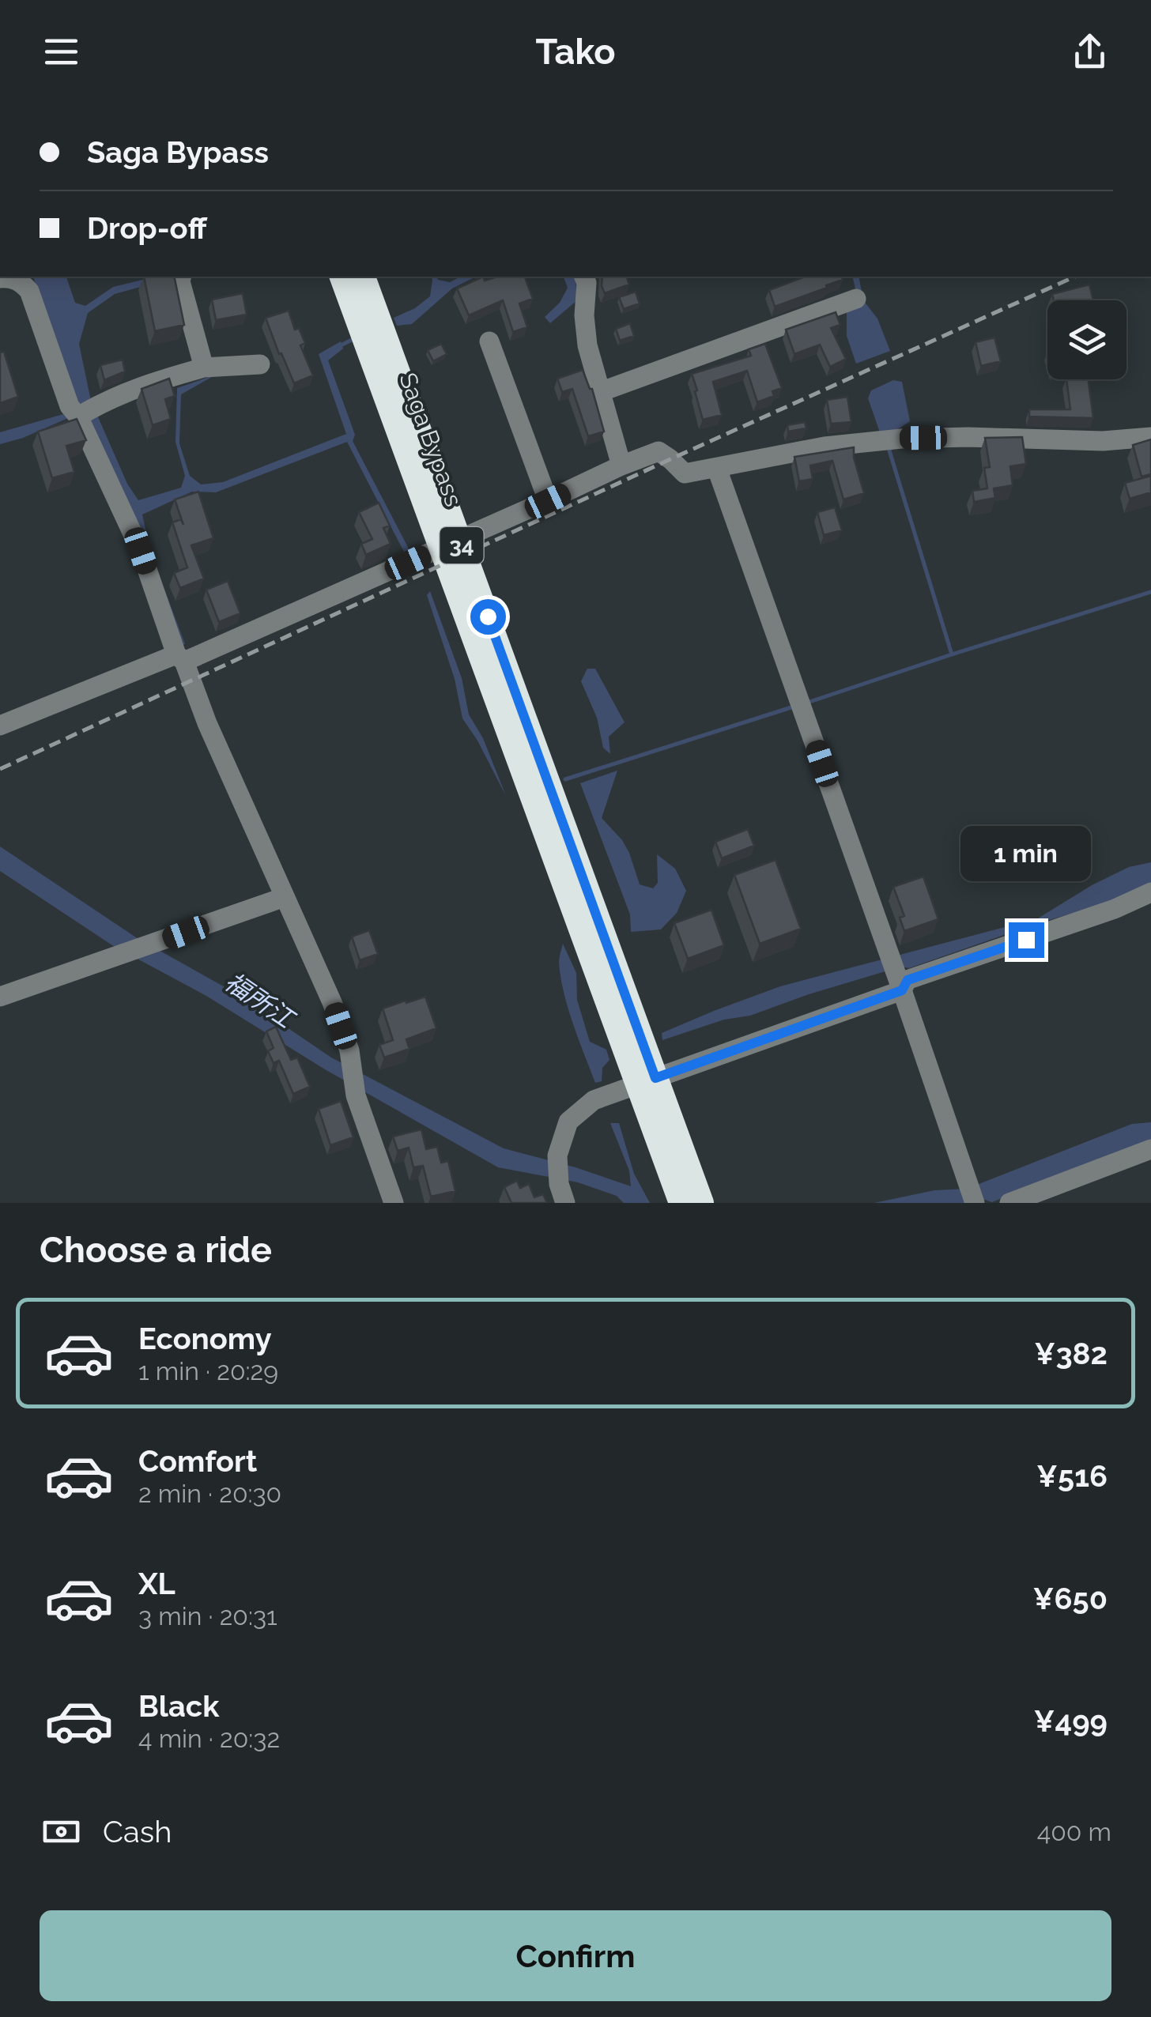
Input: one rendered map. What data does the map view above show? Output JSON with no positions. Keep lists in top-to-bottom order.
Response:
{
  "streets": {
    "highway": ["Saga Bypass", "34"]
  },
  "water": ["福所江"],
  "page": {
    "header": "Tako",
    "banner": ["Saga Bypass", "Drop-off"],
    "bubble": "1 min",
    "heading": "Choose a ride",
    "list": [
      {
        "name": "Economy",
        "note": "1 min · 20:29",
        "value": "¥382"
      },
      {
        "name": "Comfort",
        "note": "2 min · 20:30",
        "value": "¥516"
      },
      {
        "name": "XL",
        "note": "3 min · 20:31",
        "value": "¥650"
      },
      {
        "name": "Black",
        "note": "4 min · 20:32",
        "value": "¥499"
      }
    ],
    "pay": ["Cash", "400 m"],
    "buttons": "Confirm"
  }
}
